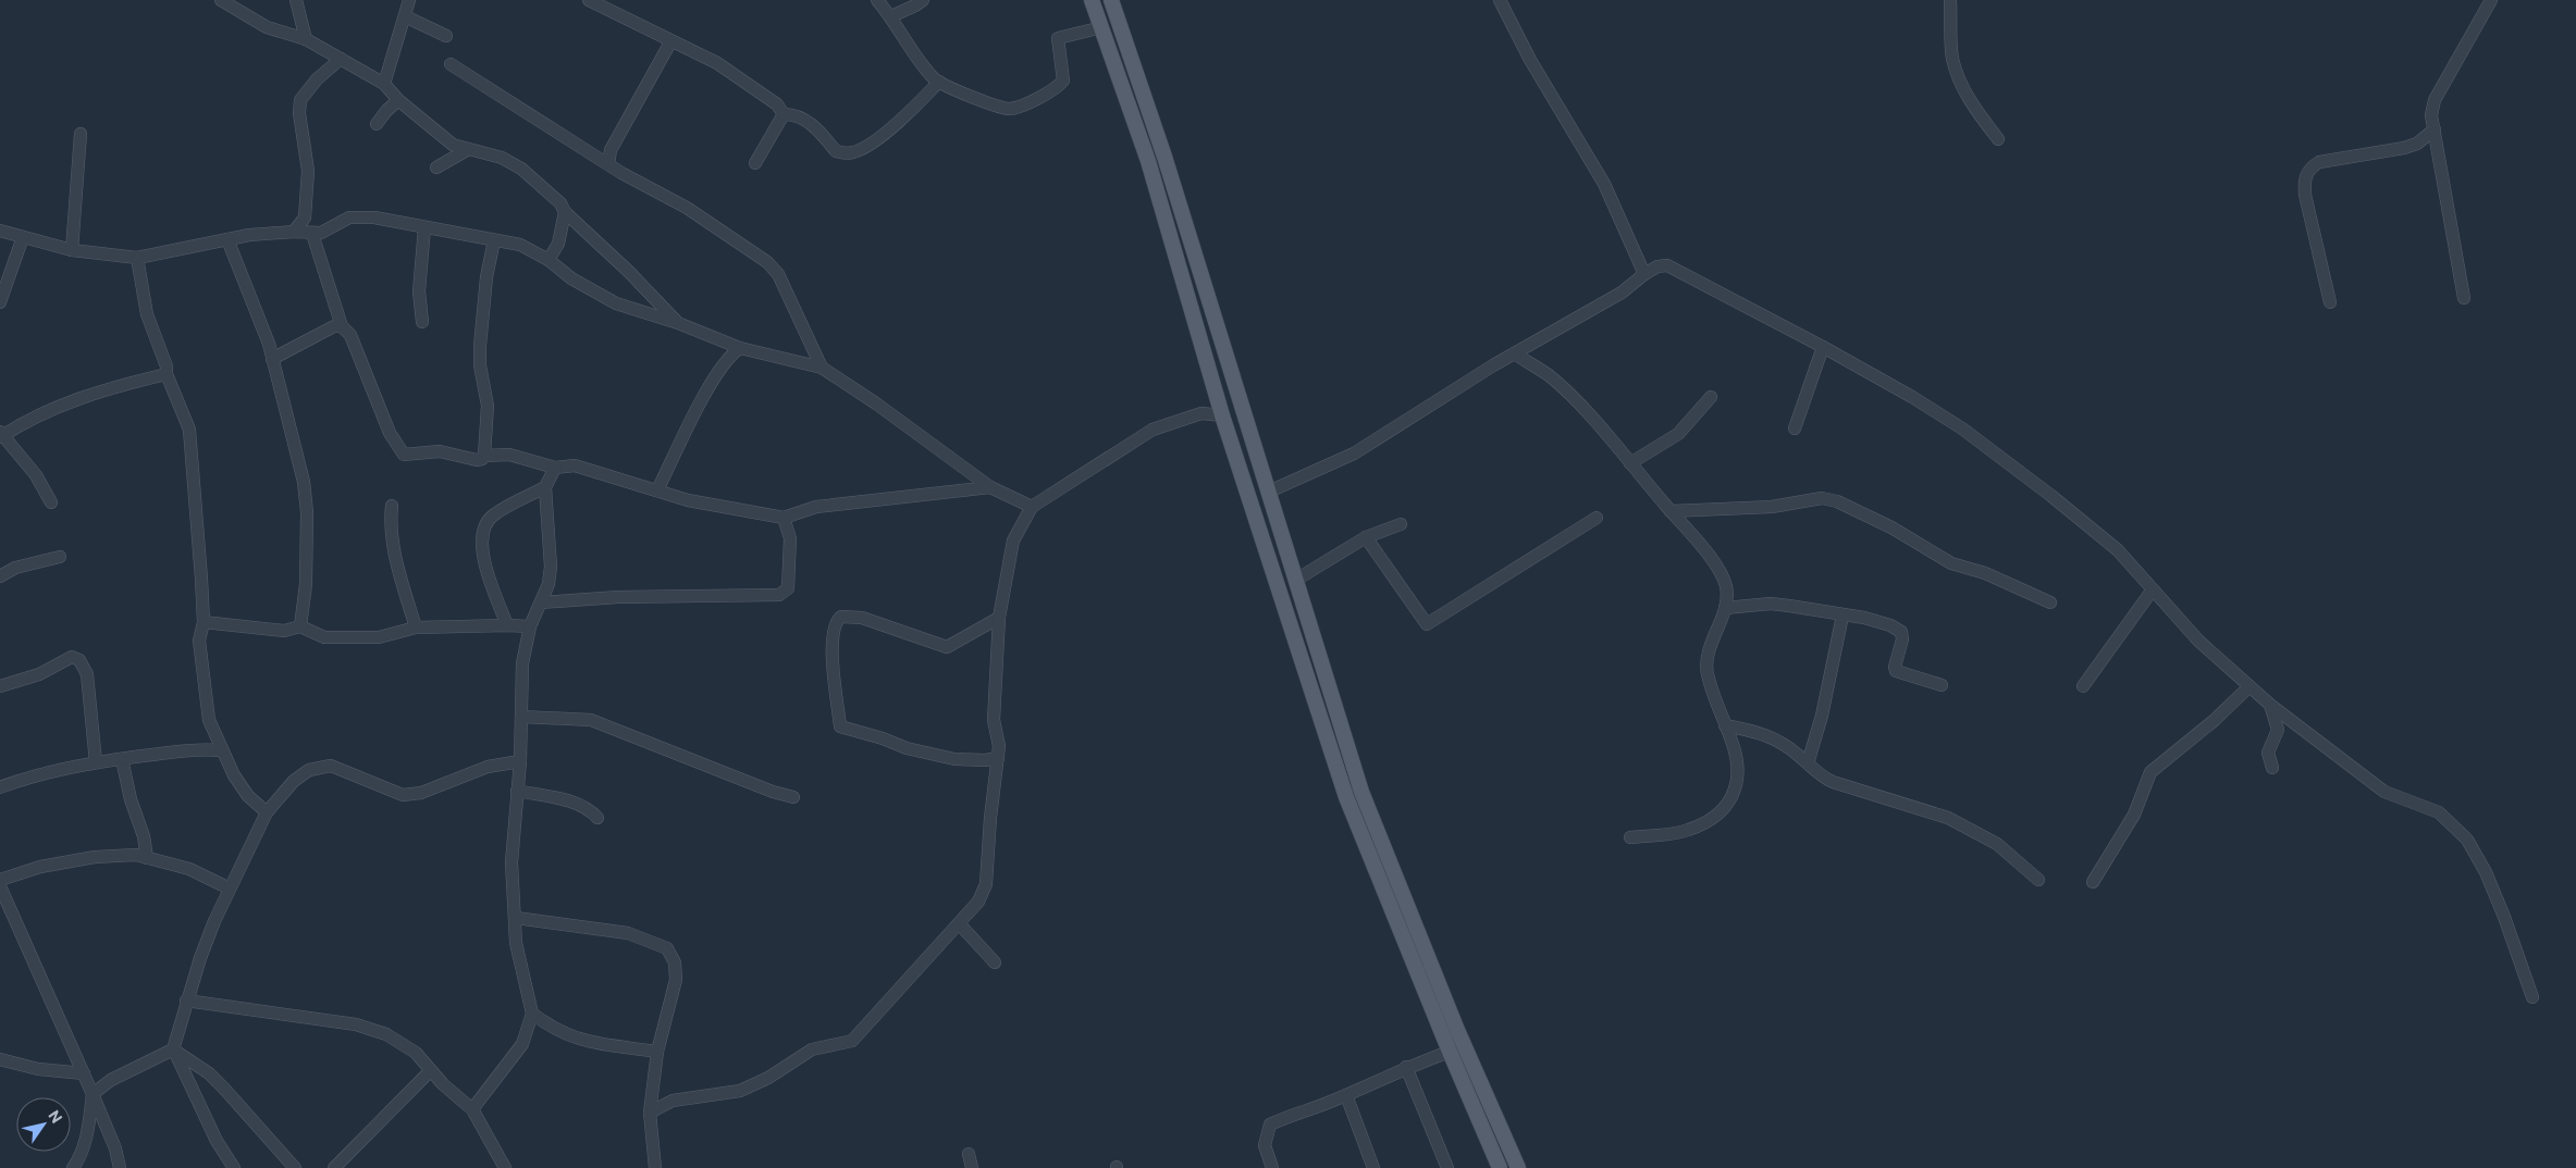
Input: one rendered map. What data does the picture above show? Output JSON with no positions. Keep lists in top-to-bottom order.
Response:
{
  "north": "top right"
}
